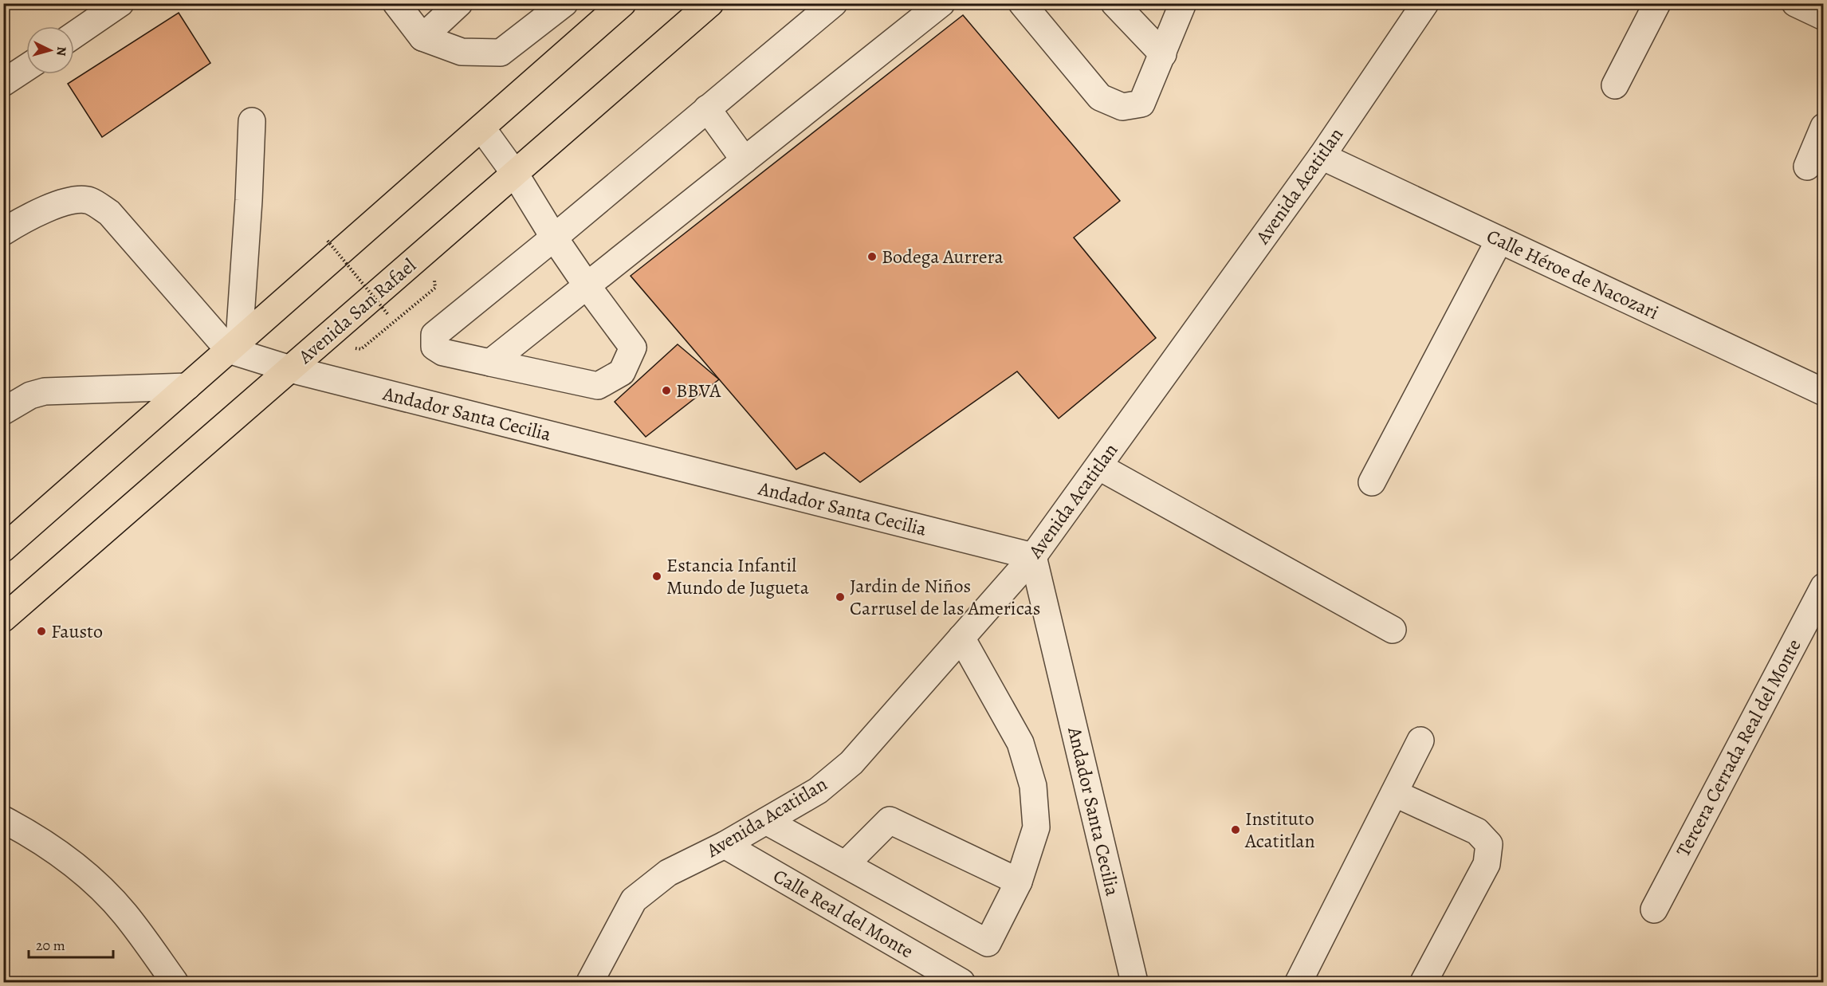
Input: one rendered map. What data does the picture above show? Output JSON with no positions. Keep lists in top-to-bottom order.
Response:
{
  "streets": {
    "main road": ["Avenida San Rafael"],
    "street": [
      "Avenida Acatitlan",
      "Calle Héroe de Nacozari",
      "Andador Santa Cecilia",
      "Tercera Cerrada Real del Monte",
      "Calle Real del Monte"
    ]
  },
  "crossings": [
    ["Avenida Acatitlan", "Calle Héroe de Nacozari"],
    ["Avenida Acatitlan", "Andador Santa Cecilia"],
    ["Avenida Acatitlan", "Calle Real del Monte"],
    ["Avenida San Rafael", "Andador Santa Cecilia"]
  ],
  "places": [
    "Bodega Aurrera",
    "BBVA",
    "Estancia Infantil Mundo de Jugueta",
    "Jardin de Niños Carrusel de las Americas",
    "Fausto",
    "Instituto Acatitlan"
  ],
  "scale_bar": "20 m",
  "north": "right"
}
